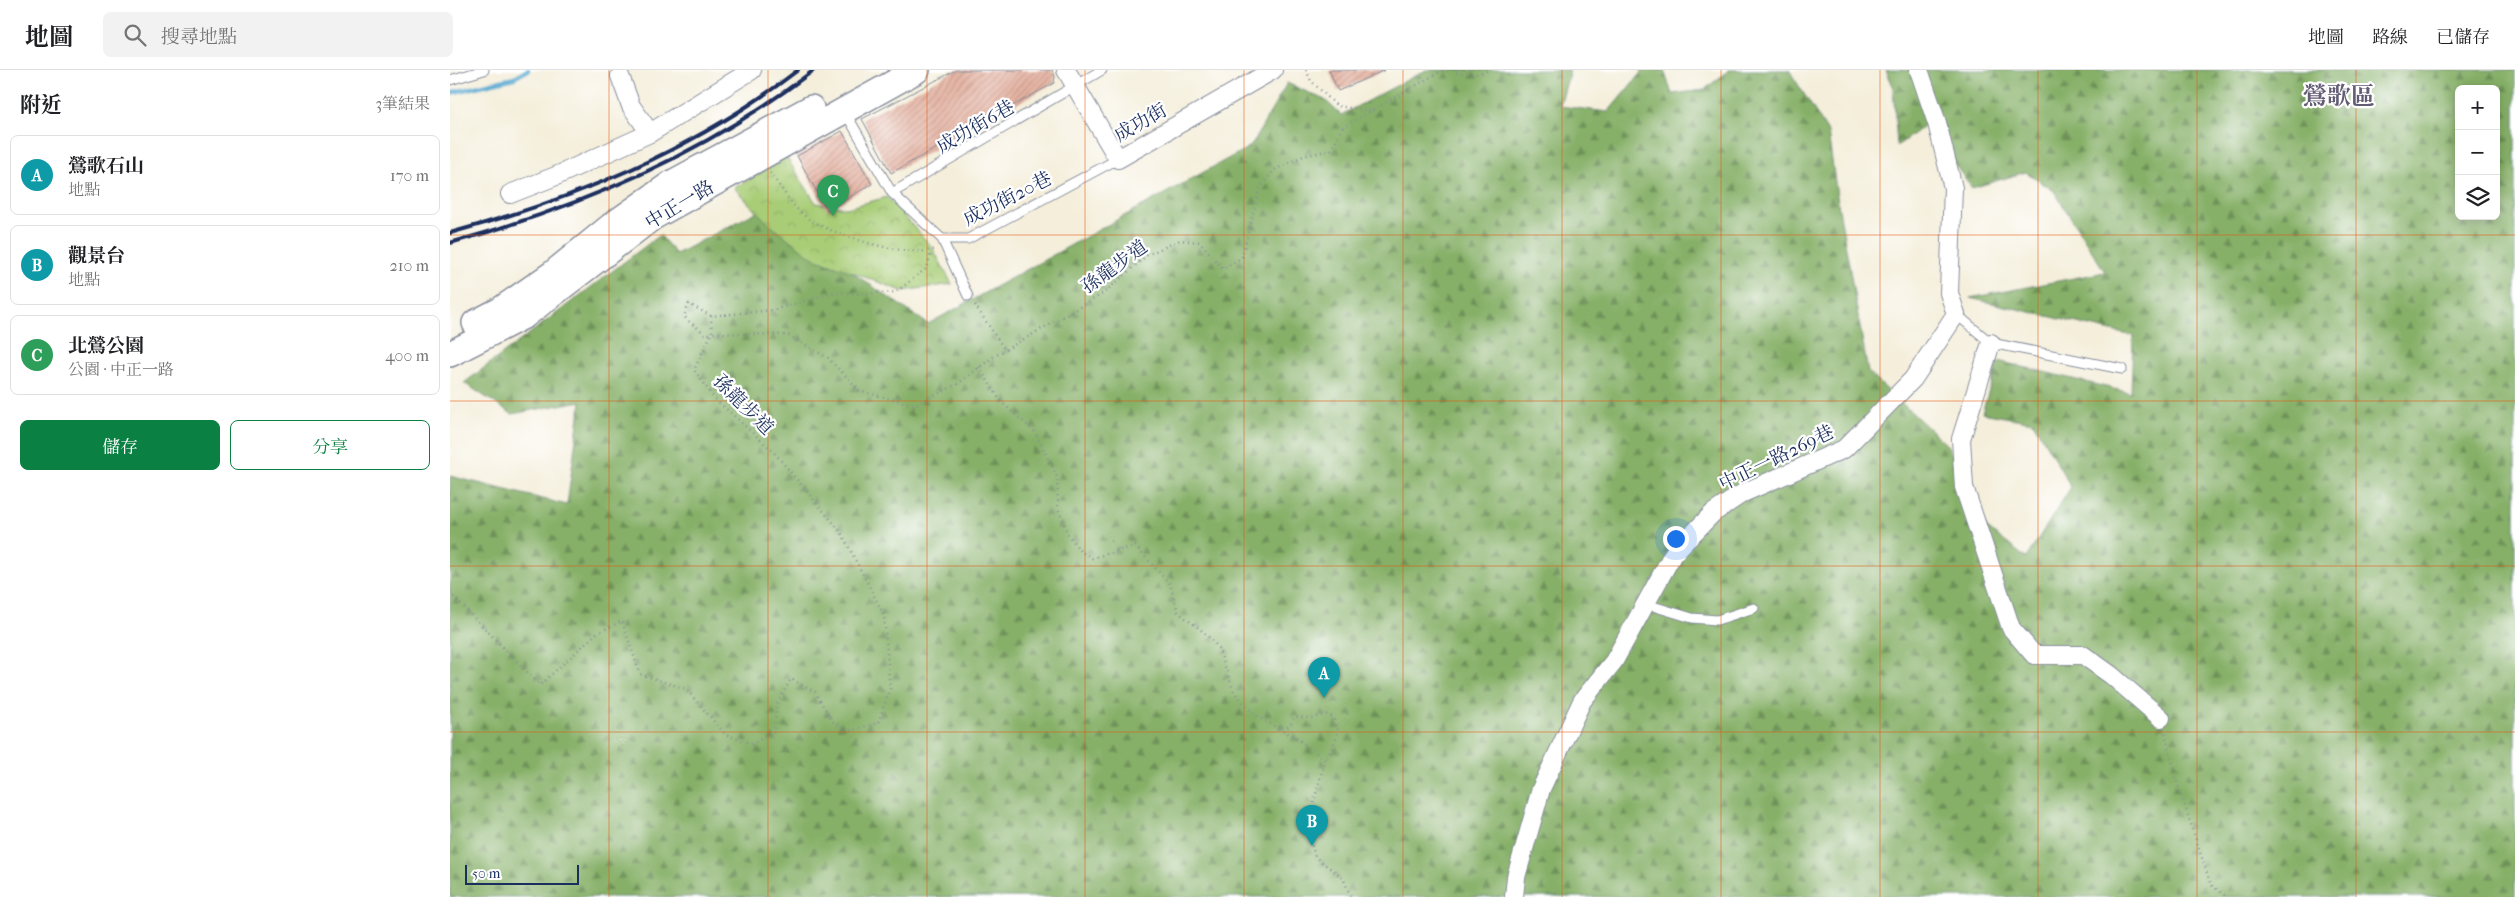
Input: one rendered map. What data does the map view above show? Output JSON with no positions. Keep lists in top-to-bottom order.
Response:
{
  "streets": {
    "main road": ["中正一路"],
    "street": ["成功街", "中正一路269巷"],
    "lane": ["成功街6巷", "成功街20巷"],
    "path": ["孫龍步道"]
  },
  "crossings": [
    ["成功街", "成功街6巷"],
    ["成功街", "成功街20巷"],
    ["成功街6巷", "成功街20巷"],
    ["成功街20巷", "中正一路"]
  ],
  "districts": ["鶯歌區"],
  "scale_bar": "50 m",
  "page": {
    "header": "地圖",
    "search": "搜尋地點",
    "nav": ["地圖", "路線", "已儲存"],
    "heading": ["附近", "3筆結果"],
    "map_buttons": ["+", "−"],
    "list": [
      {
        "mark": "A",
        "name": "鶯歌石山",
        "note": "地點",
        "value": "170 m"
      },
      {
        "mark": "B",
        "name": "觀景台",
        "note": "地點",
        "value": "210 m"
      },
      {
        "mark": "C",
        "name": "北鶯公園",
        "note": "公園 · 中正一路",
        "value": "400 m"
      }
    ],
    "pins": ["C", "A", "B"],
    "buttons": ["儲存", "分享"],
    "scale": "50 m"
  }
}
